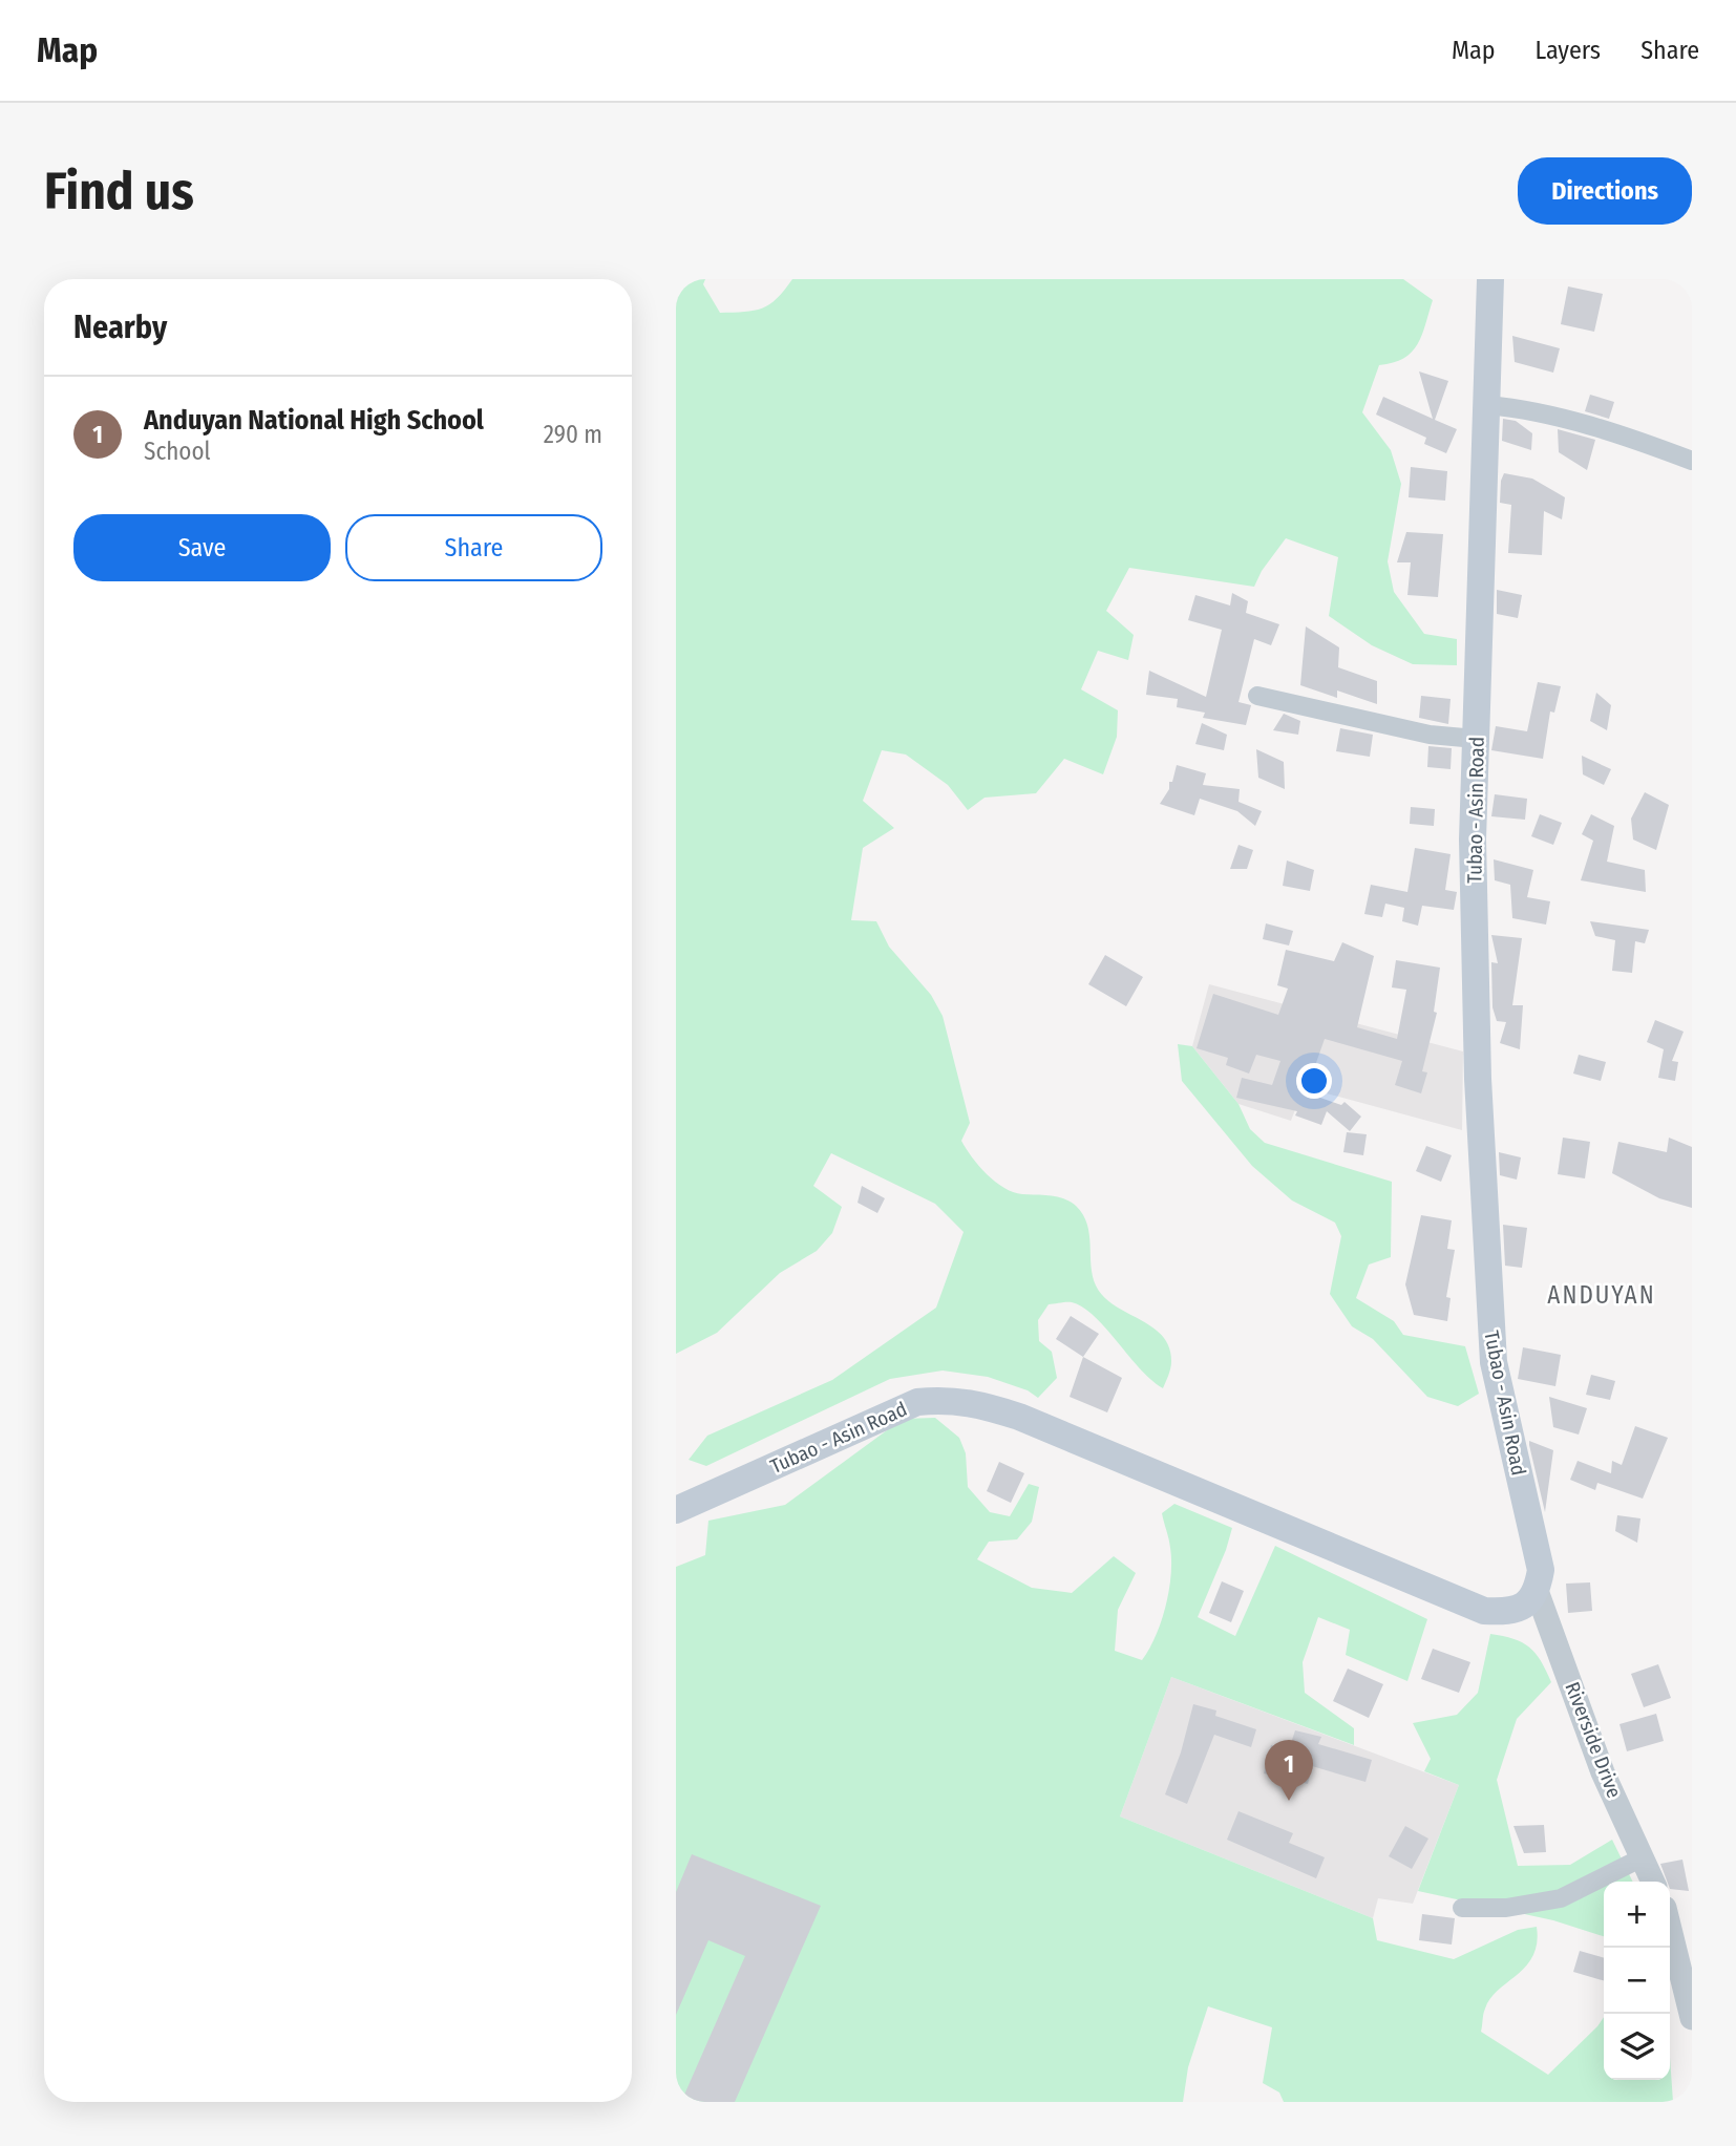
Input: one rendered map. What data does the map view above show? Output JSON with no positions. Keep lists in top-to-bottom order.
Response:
{
  "streets": {
    "main road": ["Tubao - Asin Road"],
    "street": ["Riverside Drive"]
  },
  "crossings": [
    ["Tubao - Asin Road", "Riverside Drive"]
  ],
  "districts": ["ANDUYAN"],
  "page": {
    "header": "Map",
    "nav": ["Map", "Layers", "Share"],
    "buttons": [
      "Directions",
      ["Save", "Share"]
    ],
    "title": "Find us",
    "heading": "Nearby",
    "list": [
      {
        "mark": "1",
        "name": "Anduyan National High School",
        "note": "School",
        "value": "290 m"
      }
    ],
    "pins": "1",
    "map_buttons": ["+", "−"]
  }
}
